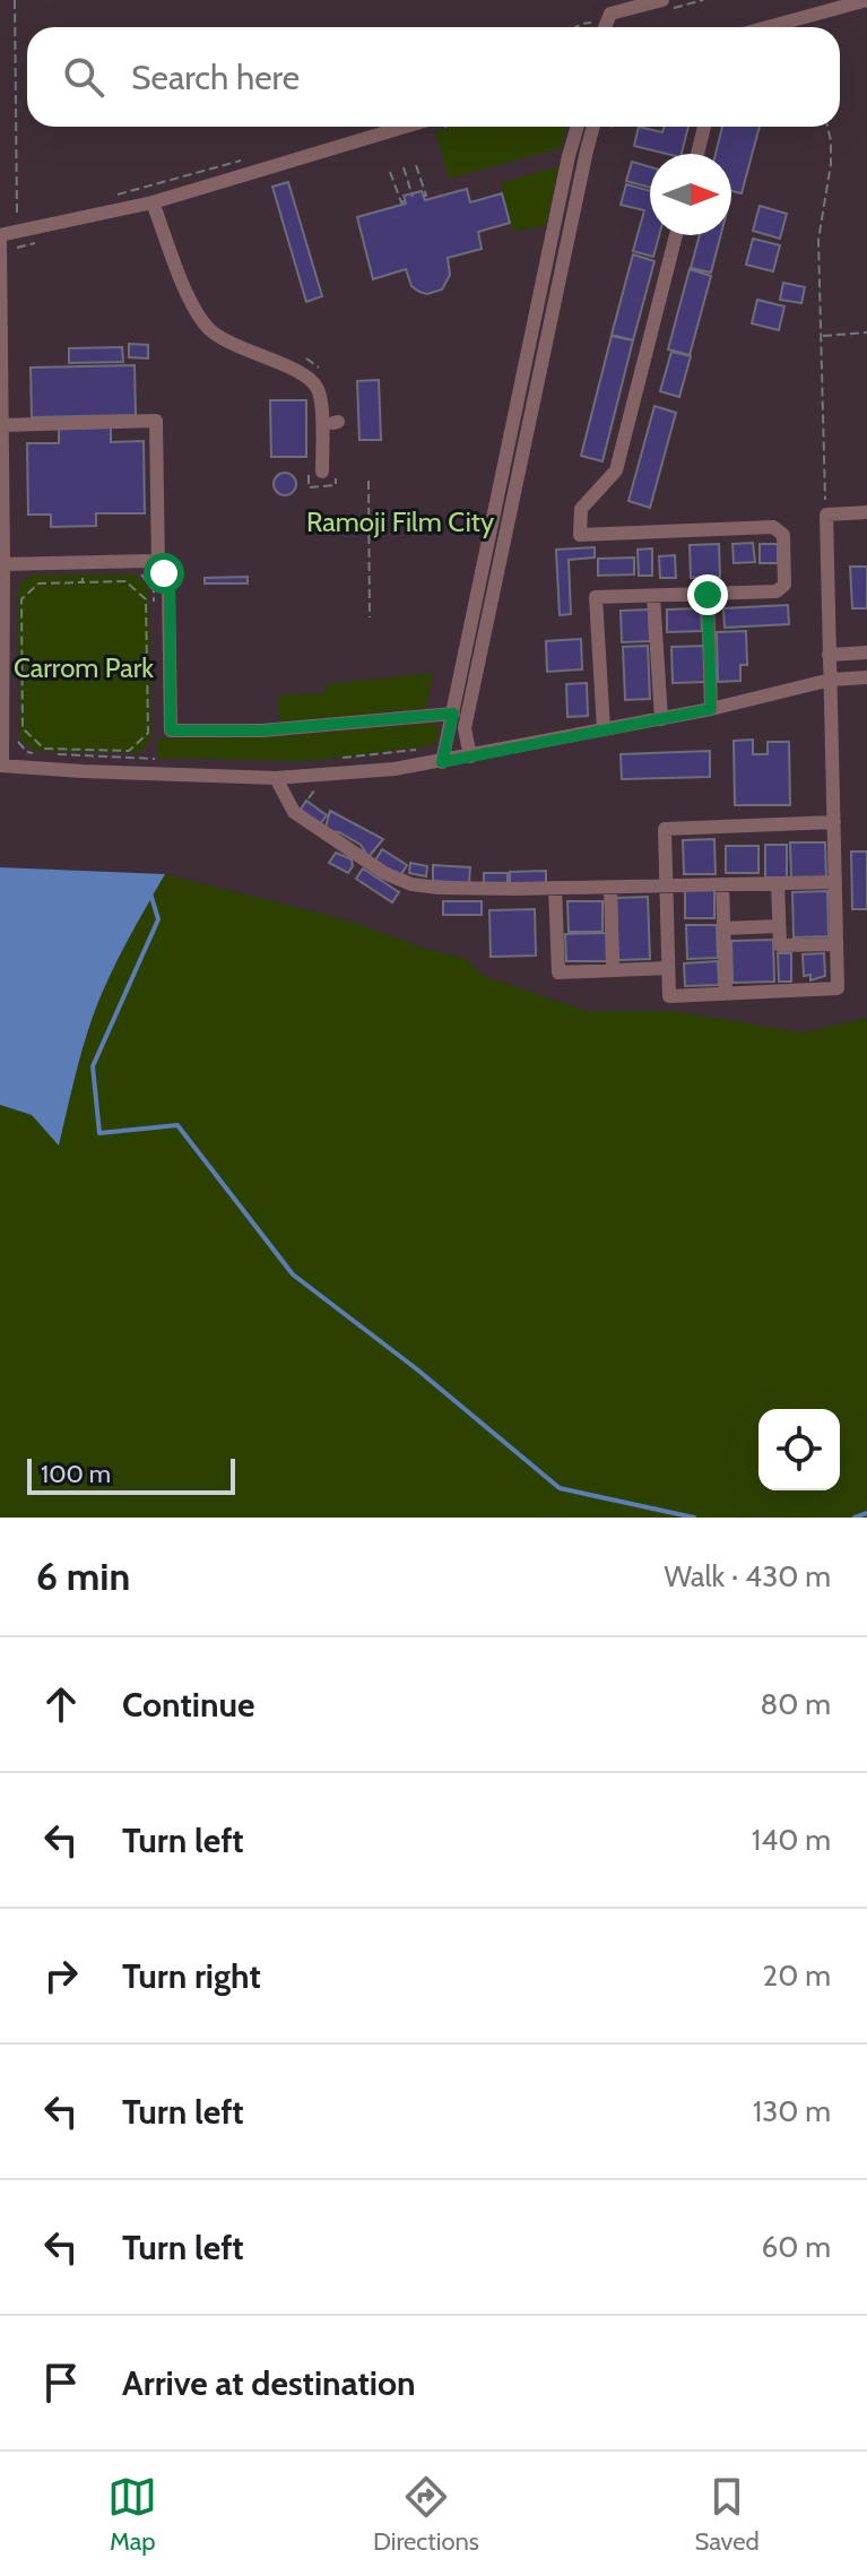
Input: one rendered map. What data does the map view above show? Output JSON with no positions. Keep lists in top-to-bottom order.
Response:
{
  "parks": ["Ramoji Film City", "Carrom Park"],
  "scale_bar": "100 m",
  "north": "right",
  "page": {
    "search": "Search here",
    "scale": "100 m",
    "heading": ["6 min", "Walk · 430 m"],
    "list": [
      ["Continue", "80 m"],
      ["Turn left", "140 m"],
      ["Turn right", "20 m"],
      ["Turn left", "130 m"],
      ["Turn left", "60 m"],
      "Arrive at destination"
    ],
    "nav": ["Map", "Directions", "Saved"]
  }
}
